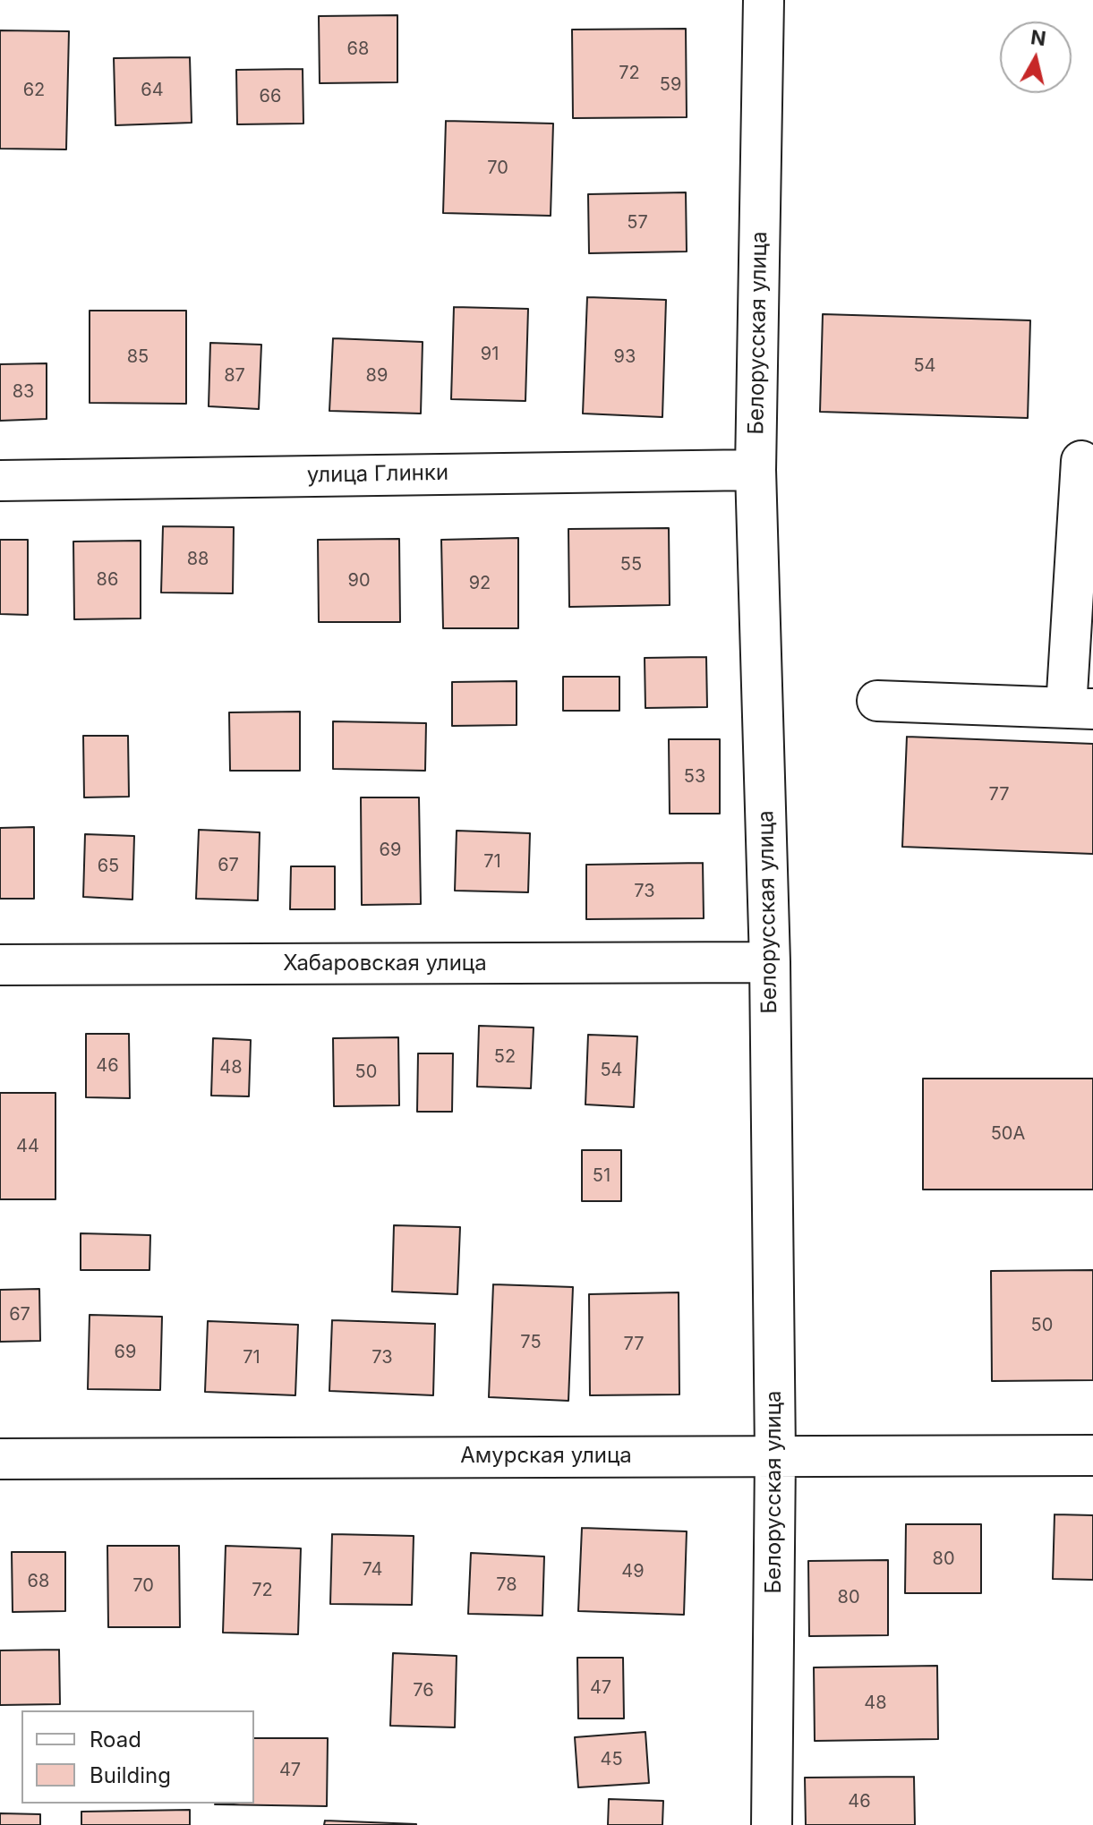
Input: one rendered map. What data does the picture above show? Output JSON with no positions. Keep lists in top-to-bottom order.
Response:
{
  "streets": {
    "street": [
      "Белорусская улица",
      "улица Глинки",
      "Хабаровская улица",
      "Амурская улица"
    ]
  },
  "crossings": [
    ["Белорусская улица", "улица Глинки"],
    ["Белорусская улица", "Хабаровская улица"],
    ["Белорусская улица", "Амурская улица"]
  ],
  "house_numbers": [
    "68",
    "72",
    "59",
    "62",
    "64",
    "66",
    "70",
    "57",
    "91",
    "85",
    "93",
    "54",
    "87",
    "89",
    "83",
    "88",
    "55",
    "86",
    "90",
    "92",
    "53",
    "77",
    "69",
    "71",
    "67",
    "65",
    "73",
    "52",
    "46",
    "48",
    "54",
    "50",
    "50А",
    "44",
    "51",
    "67",
    "50",
    "75",
    "77",
    "69",
    "71",
    "73",
    "80",
    "74",
    "49",
    "68",
    "78",
    "70",
    "72",
    "80",
    "47",
    "76",
    "48",
    "45",
    "47",
    "46"
  ],
  "legend": ["Road", "Building"],
  "north": "top"
}
